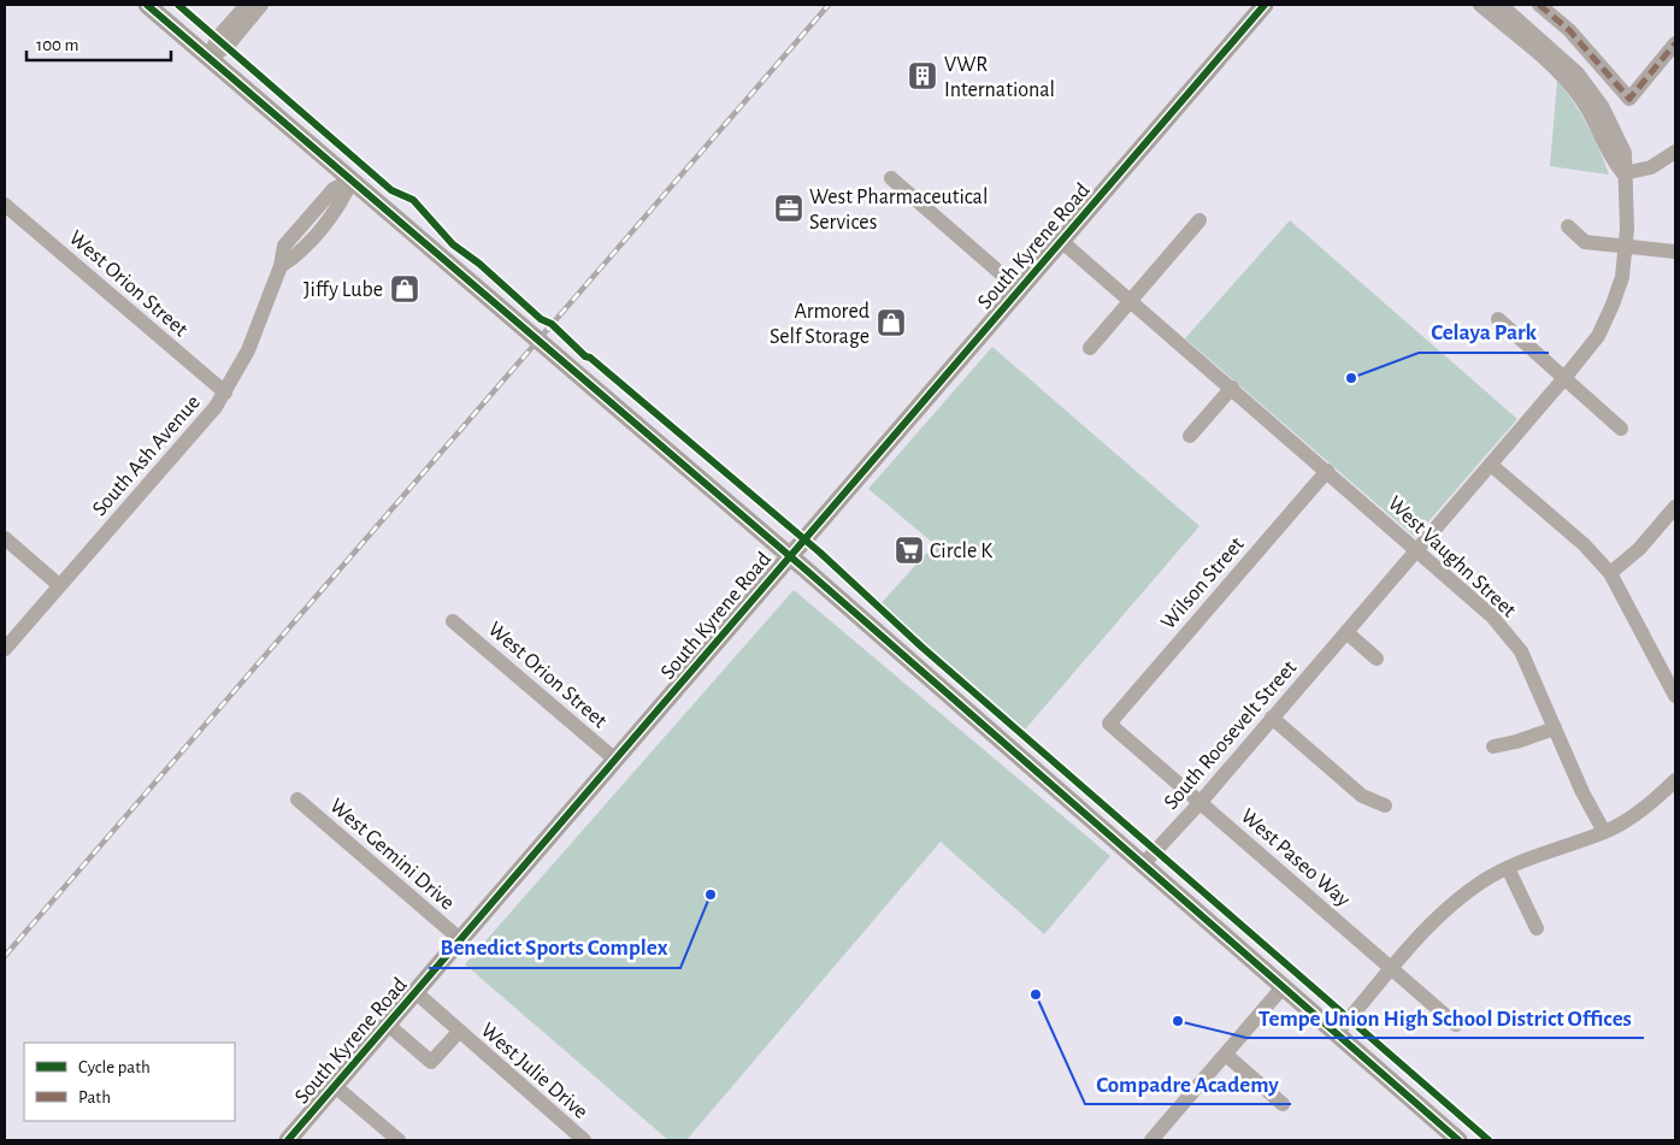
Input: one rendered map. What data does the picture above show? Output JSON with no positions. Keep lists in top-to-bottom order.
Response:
{
  "streets": {
    "main road": ["South Kyrene Road"],
    "street": [
      "West Orion Street",
      "South Ash Avenue",
      "West Vaughn Street",
      "Wilson Street",
      "South Roosevelt Street",
      "West Gemini Drive",
      "West Paseo Way",
      "West Julie Drive"
    ]
  },
  "crossings": [
    ["South Kyrene Road", "West Orion Street"],
    ["South Kyrene Road", "West Vaughn Street"],
    ["South Kyrene Road", "West Gemini Drive"],
    ["South Kyrene Road", "West Julie Drive"],
    ["West Orion Street", "South Ash Avenue"],
    ["West Vaughn Street", "Wilson Street"],
    ["West Vaughn Street", "South Roosevelt Street"],
    ["Wilson Street", "West Paseo Way"],
    ["South Roosevelt Street", "West Paseo Way"]
  ],
  "places": {
    "building": ["VWR International"],
    "office": ["West Pharmaceutical Services"],
    "shop": ["Jiffy Lube", "Armored Self Storage"],
    "other": [
      "Celaya Park",
      "Benedict Sports Complex",
      "Compadre Academy",
      "Tempe Union High School District Offices"
    ],
    "supermarket": ["Circle K"]
  },
  "legend": ["Cycle path", "Path"],
  "scale_bar": "100 m"
}
